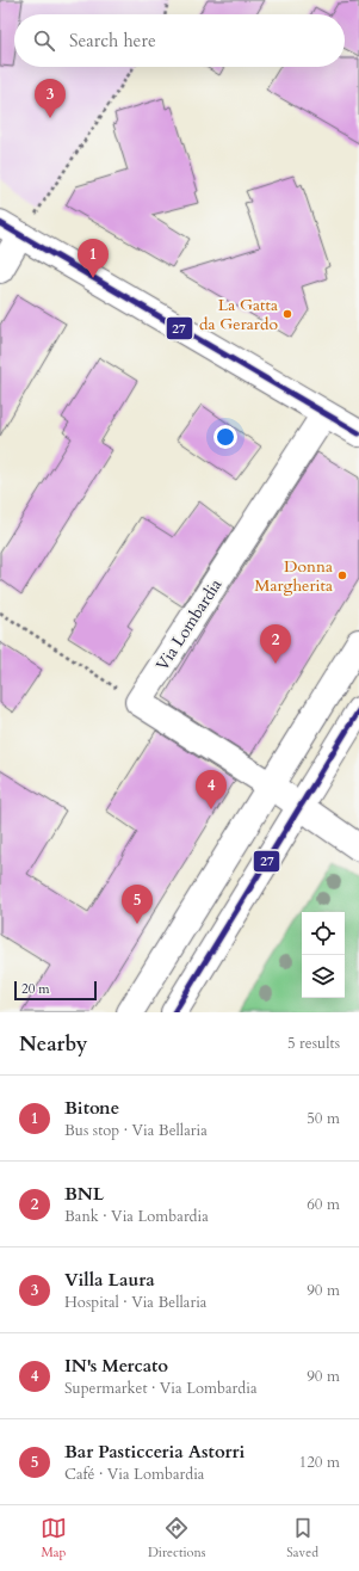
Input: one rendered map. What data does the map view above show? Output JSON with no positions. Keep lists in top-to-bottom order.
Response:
{
  "streets": {
    "street": ["Via Lombardia"]
  },
  "places": ["La Gatta da Gerardo", "Donna Margherita"],
  "lines": ["transit line 27"],
  "scale_bar": "20 m",
  "page": {
    "search": "Search here",
    "pins": [
      "3",
      "1",
      "2",
      "4",
      "5"
    ],
    "scale": "20 m",
    "heading": ["Nearby", "5 results"],
    "list": [
      {
        "mark": "1",
        "name": "Bitone",
        "note": "Bus stop · Via Bellaria",
        "value": "50 m"
      },
      {
        "mark": "2",
        "name": "BNL",
        "note": "Bank · Via Lombardia",
        "value": "60 m"
      },
      {
        "mark": "3",
        "name": "Villa Laura",
        "note": "Hospital · Via Bellaria",
        "value": "90 m"
      },
      {
        "mark": "4",
        "name": "IN's Mercato",
        "note": "Supermarket · Via Lombardia",
        "value": "90 m"
      },
      {
        "mark": "5",
        "name": "Bar Pasticceria Astorri",
        "note": "Café · Via Lombardia",
        "value": "120 m"
      }
    ],
    "nav": ["Map", "Directions", "Saved"]
  }
}
